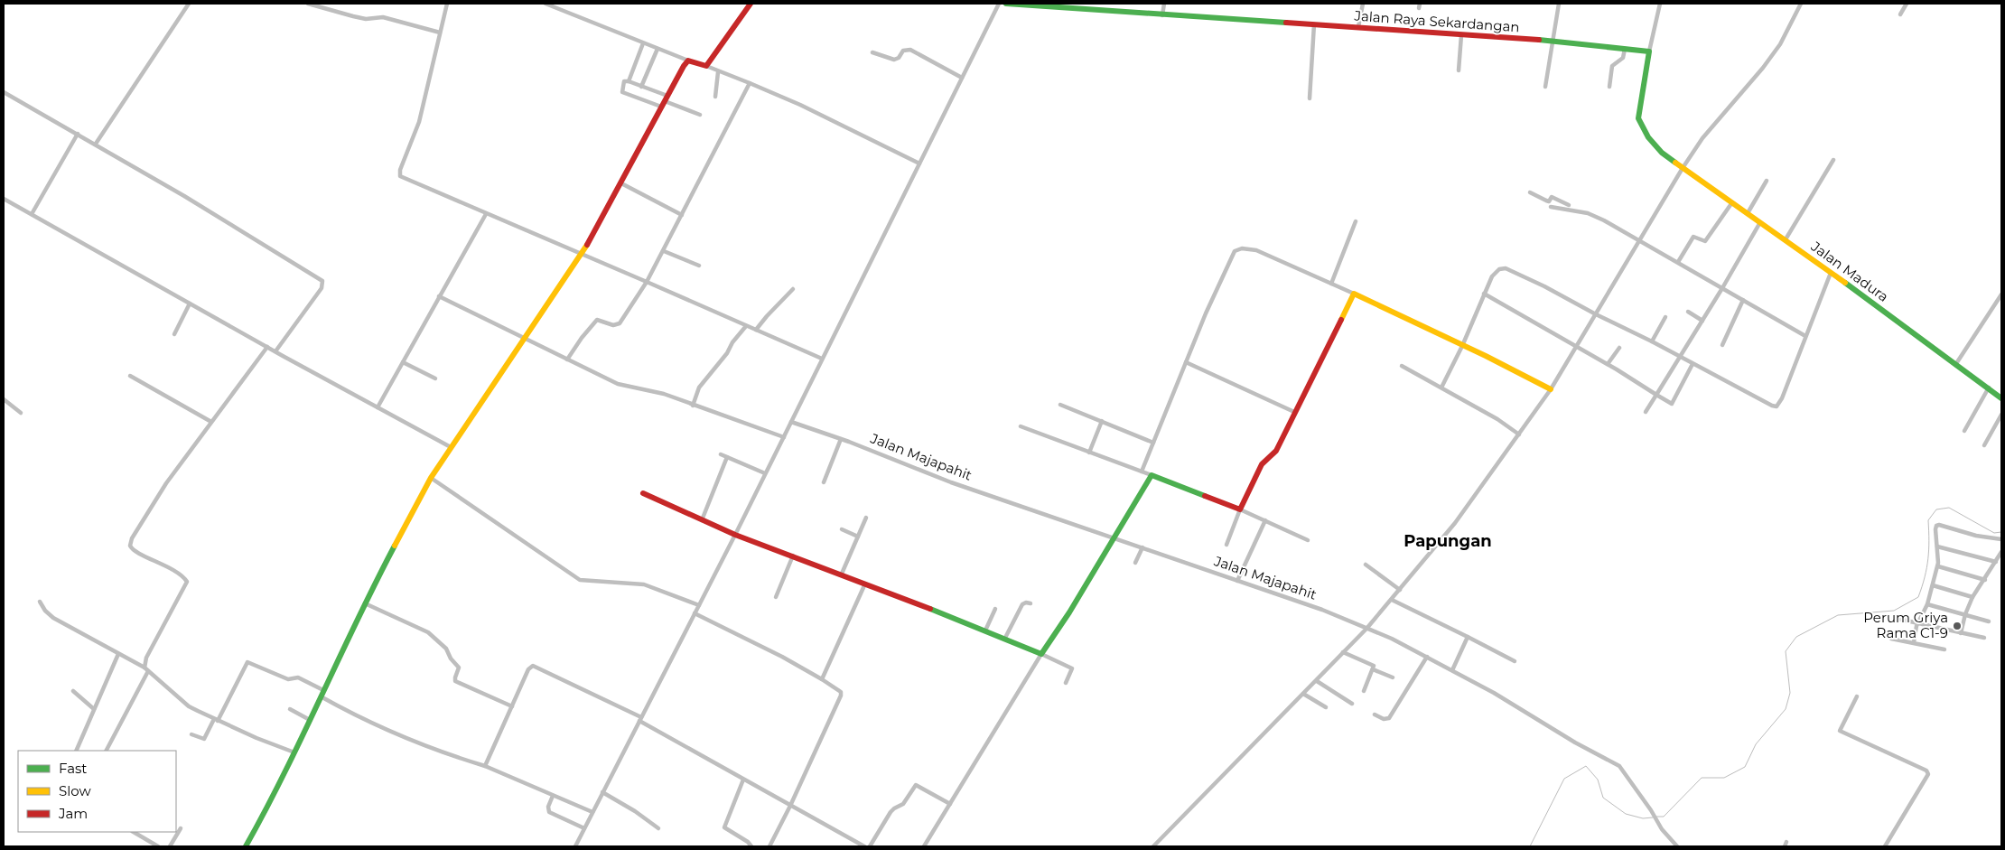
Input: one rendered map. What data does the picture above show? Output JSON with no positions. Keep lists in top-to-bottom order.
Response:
{
  "streets": {
    "street": ["Jalan Raya Sekardangan", "Jalan Madura", "Jalan Majapahit"]
  },
  "districts": ["Papungan"],
  "places": ["Perum Griya Rama C1-9"],
  "legend": ["Fast", "Slow", "Jam"]
}
